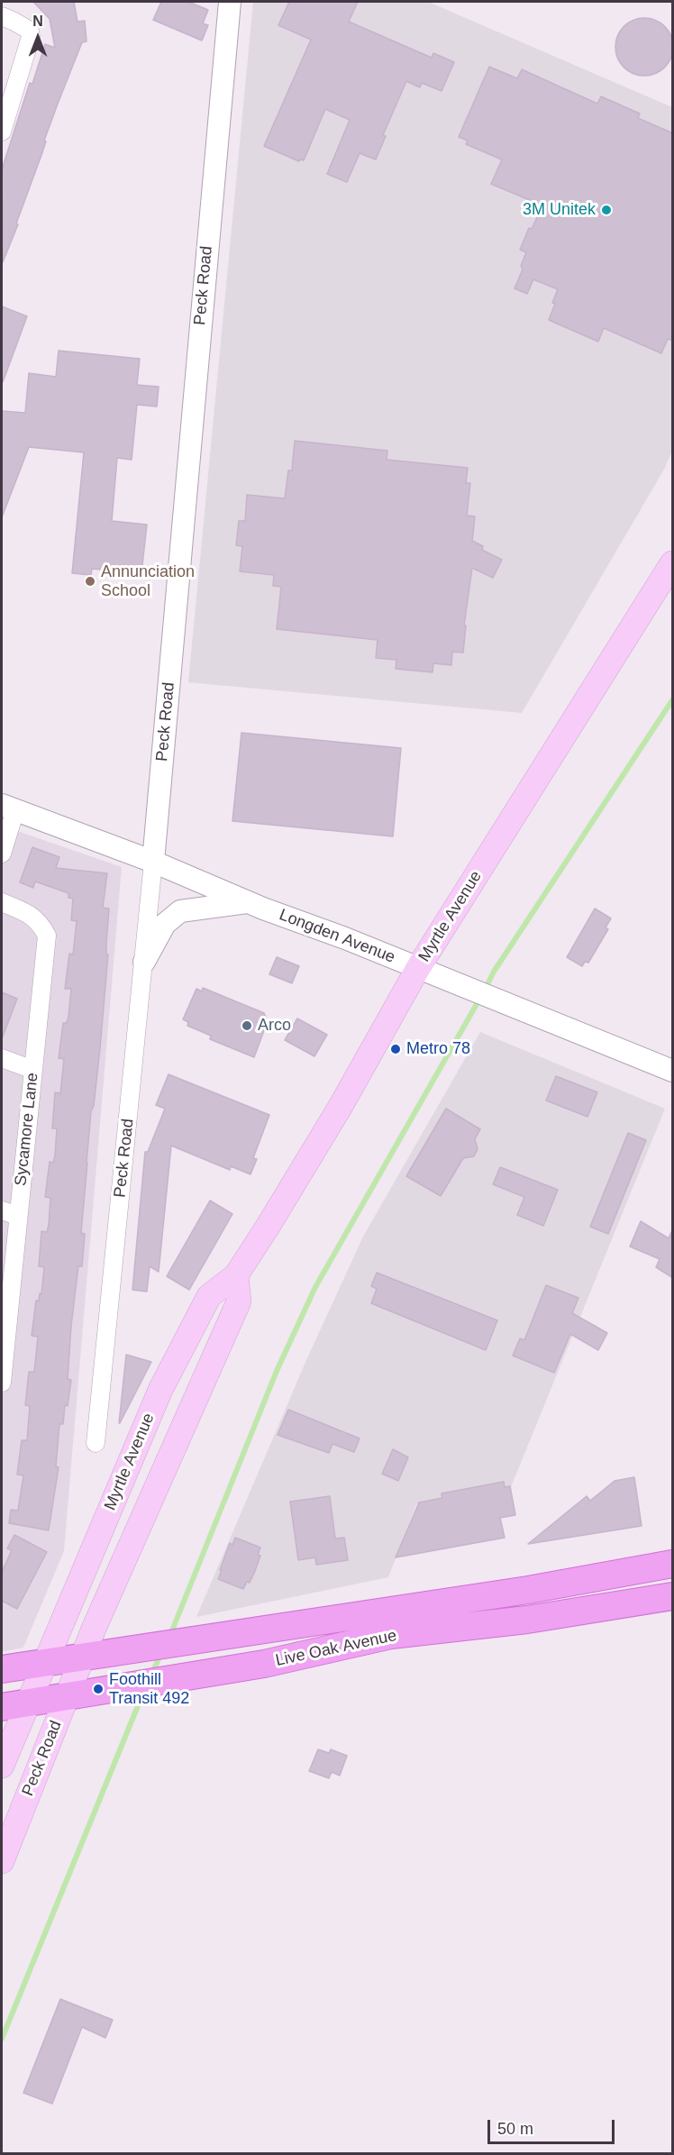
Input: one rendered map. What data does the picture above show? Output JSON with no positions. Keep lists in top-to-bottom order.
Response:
{
  "streets": {
    "main road": ["Peck Road", "Myrtle Avenue", "Live Oak Avenue"],
    "street": ["Longden Avenue", "Sycamore Lane"]
  },
  "crossings": [
    ["Peck Road", "Myrtle Avenue"],
    ["Peck Road", "Longden Avenue"],
    ["Peck Road", "Live Oak Avenue"],
    ["Myrtle Avenue", "Longden Avenue"],
    ["Myrtle Avenue", "Live Oak Avenue"]
  ],
  "places": [
    "3M Unitek",
    "Annunciation School",
    "Arco",
    "Metro 78",
    "Foothill Transit 492"
  ],
  "scale_bar": "50 m",
  "north": "top"
}
